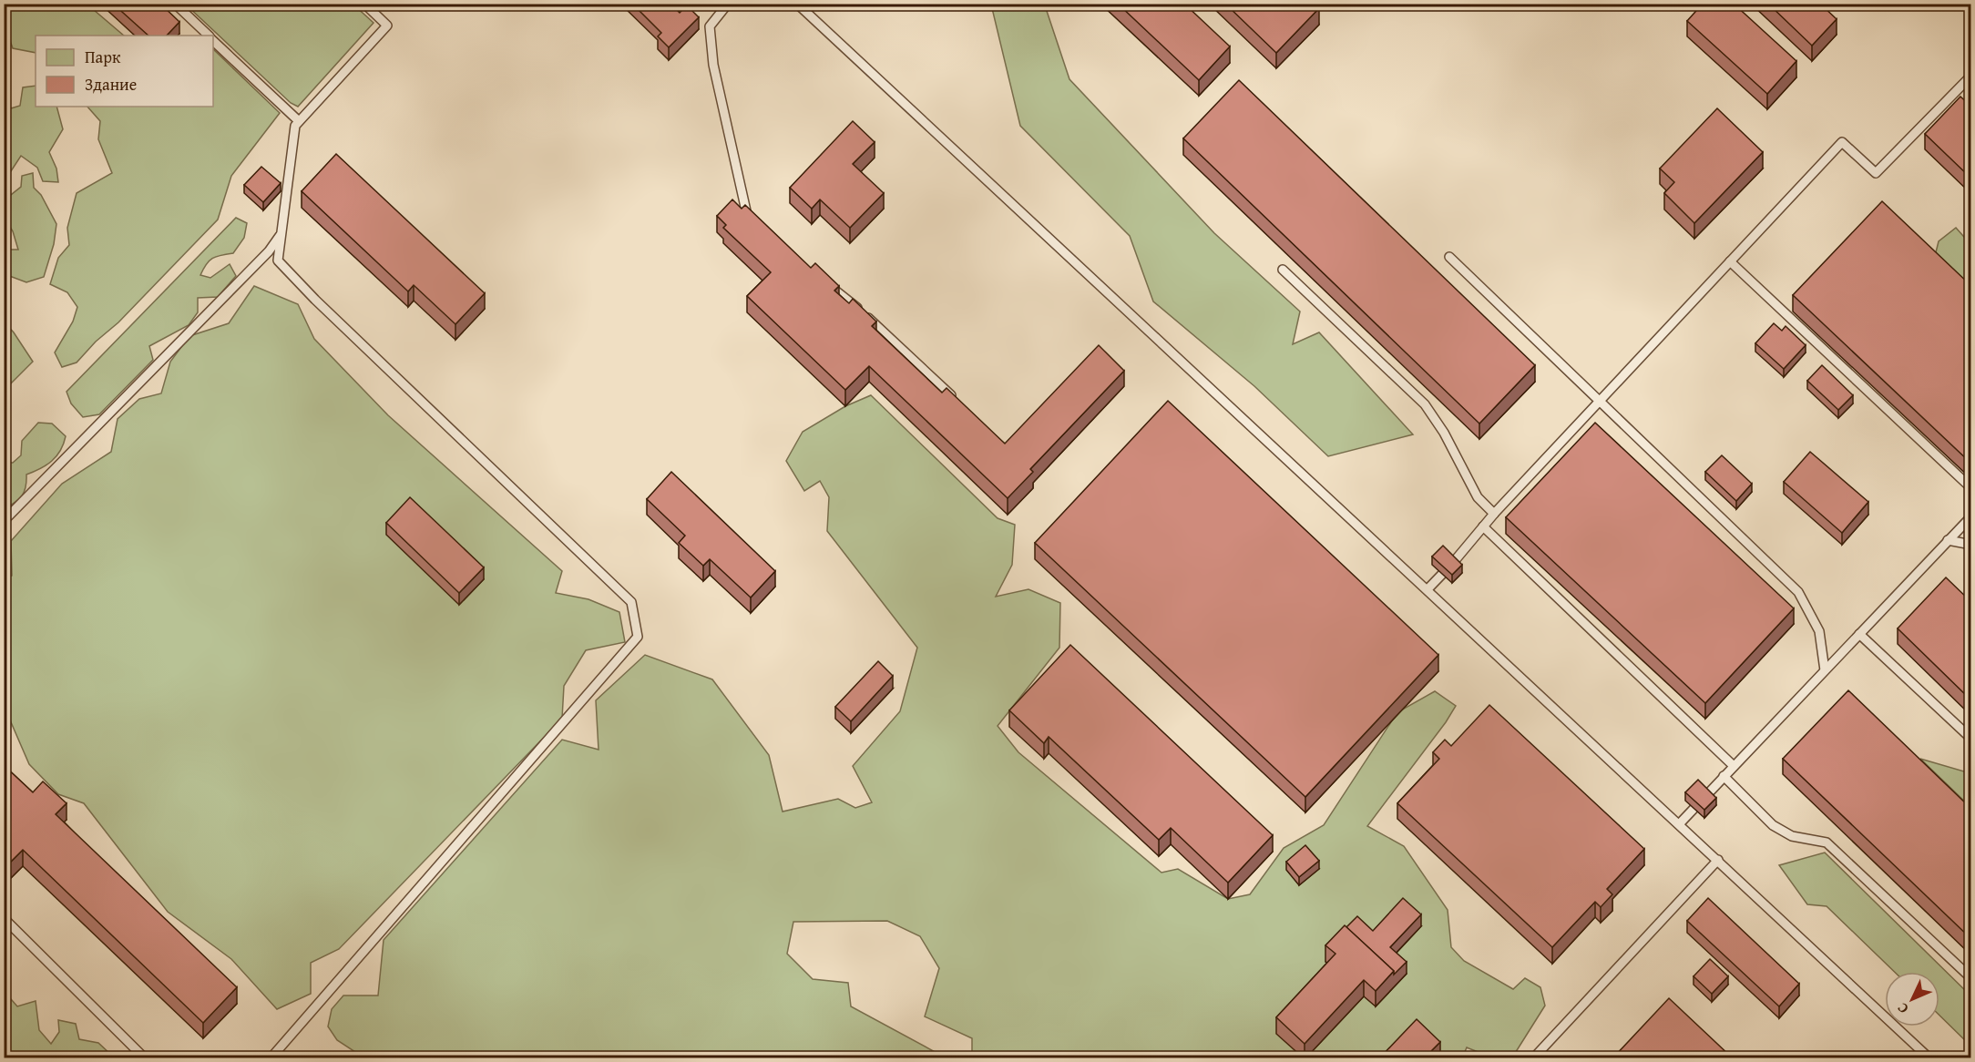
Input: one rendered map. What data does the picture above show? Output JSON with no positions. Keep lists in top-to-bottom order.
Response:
{
  "legend": ["Парк", "Здание"],
  "north": "bottom left"
}
